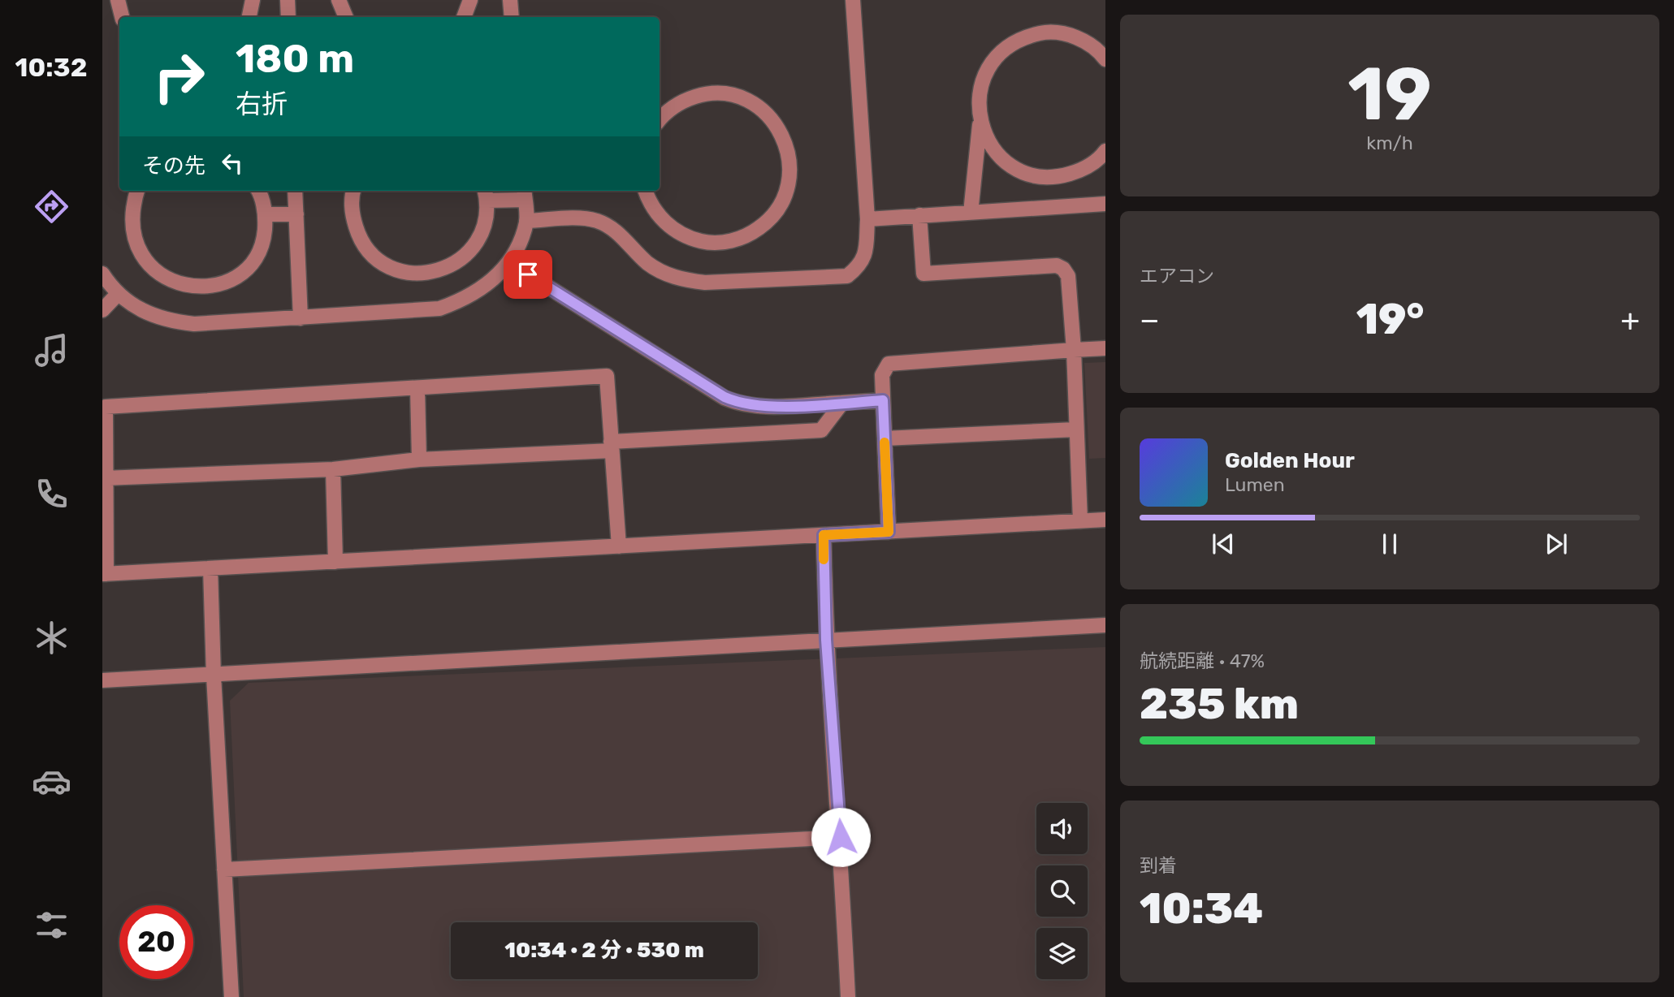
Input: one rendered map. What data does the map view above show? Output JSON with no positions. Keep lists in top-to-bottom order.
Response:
{
  "page": {
    "tabs": "10:32",
    "tile": [
      ["19", "km/h"],
      "エアコン",
      ["航続距離 · 47%", "235 km"],
      ["到着", "10:34"]
    ],
    "turn": ["180 m", "右折"],
    "then": "その先",
    "heat": ["−", "19°", "+"],
    "song": ["Golden Hour", "Lumen"],
    "limit": "20",
    "trip": "10:34 · 2 分 · 530 m"
  }
}
